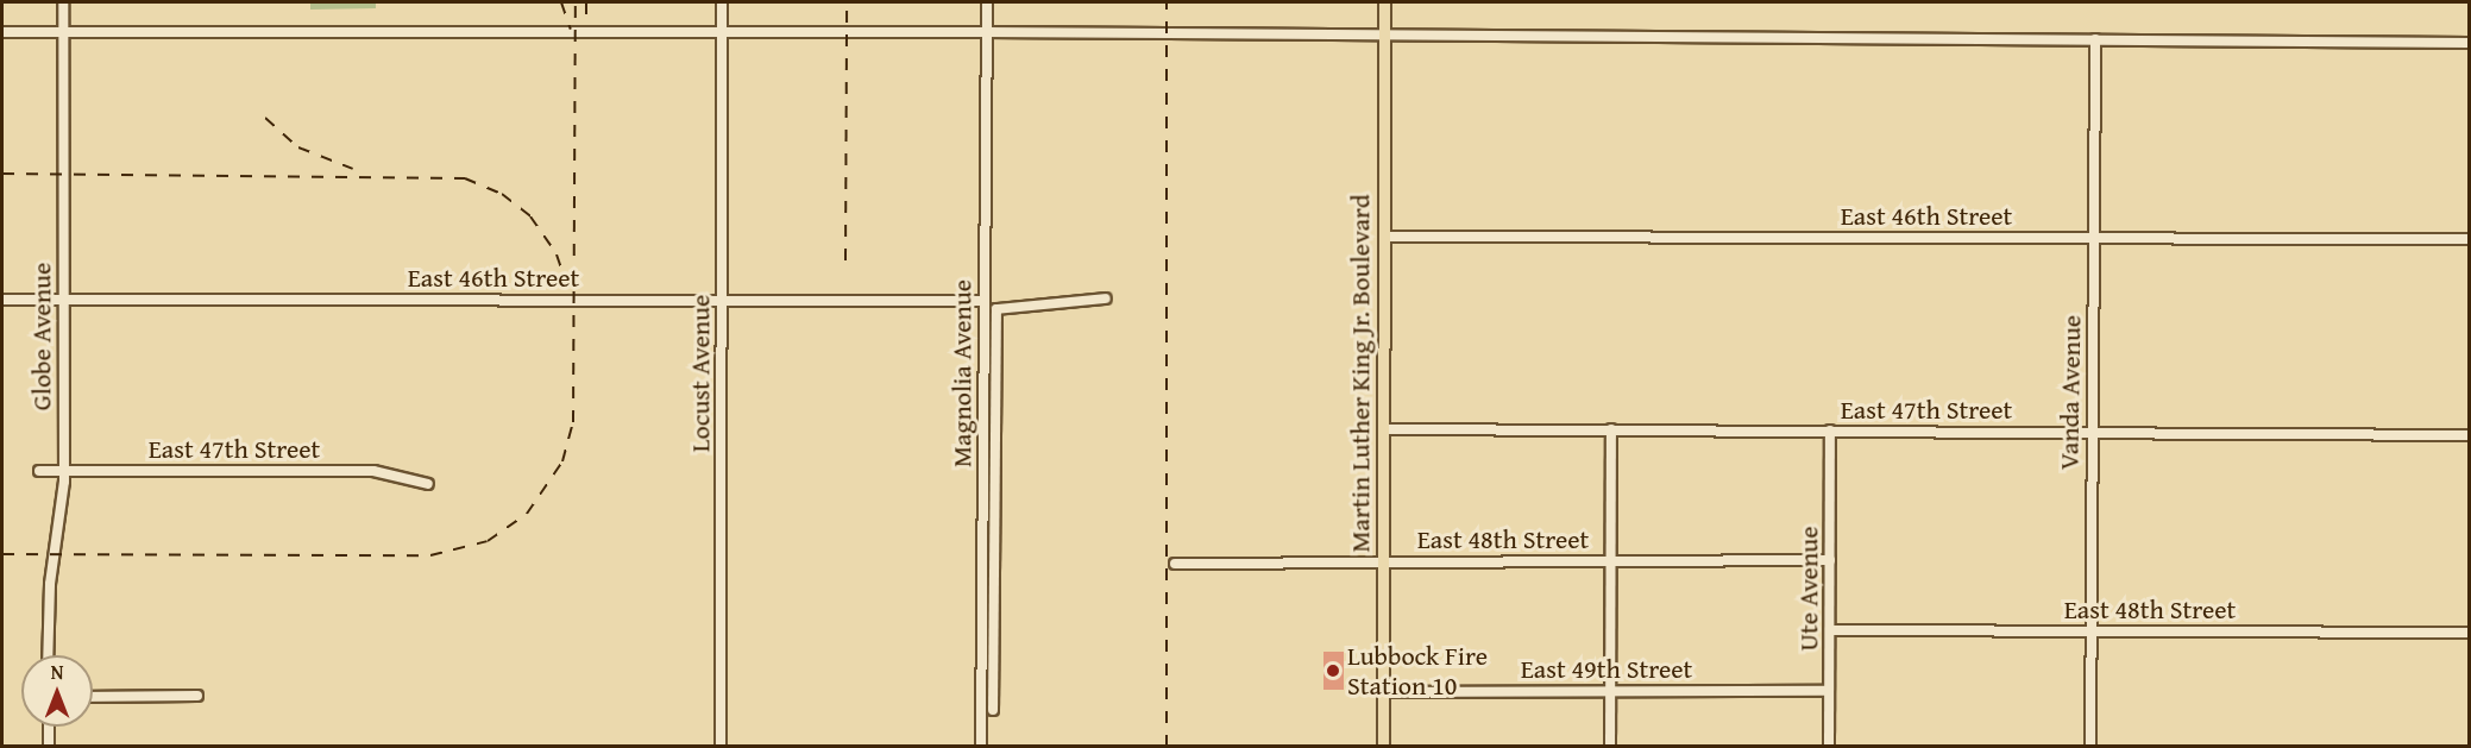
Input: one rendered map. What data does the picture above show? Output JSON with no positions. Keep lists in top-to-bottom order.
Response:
{
  "streets": {
    "main road": ["Martin Luther King Jr. Boulevard"],
    "street": [
      "East 46th Street",
      "Globe Avenue",
      "Locust Avenue",
      "Magnolia Avenue",
      "Vanda Avenue",
      "East 47th Street",
      "East 48th Street",
      "Ute Avenue",
      "East 49th Street"
    ]
  },
  "crossings": [
    ["East 46th Street", "Globe Avenue"],
    ["East 46th Street", "Locust Avenue"],
    ["East 46th Street", "Magnolia Avenue"],
    ["East 46th Street", "Martin Luther King Jr. Boulevard"],
    ["East 46th Street", "Vanda Avenue"],
    ["Globe Avenue", "East 47th Street"],
    ["Martin Luther King Jr. Boulevard", "East 47th Street"],
    ["Martin Luther King Jr. Boulevard", "East 48th Street"],
    ["Martin Luther King Jr. Boulevard", "East 49th Street"],
    ["Vanda Avenue", "East 47th Street"],
    ["Vanda Avenue", "East 48th Street"],
    ["East 47th Street", "Ute Avenue"],
    ["East 48th Street", "Ute Avenue"],
    ["Ute Avenue", "East 49th Street"]
  ],
  "places": ["Lubbock Fire Station 10"],
  "north": "top"
}
